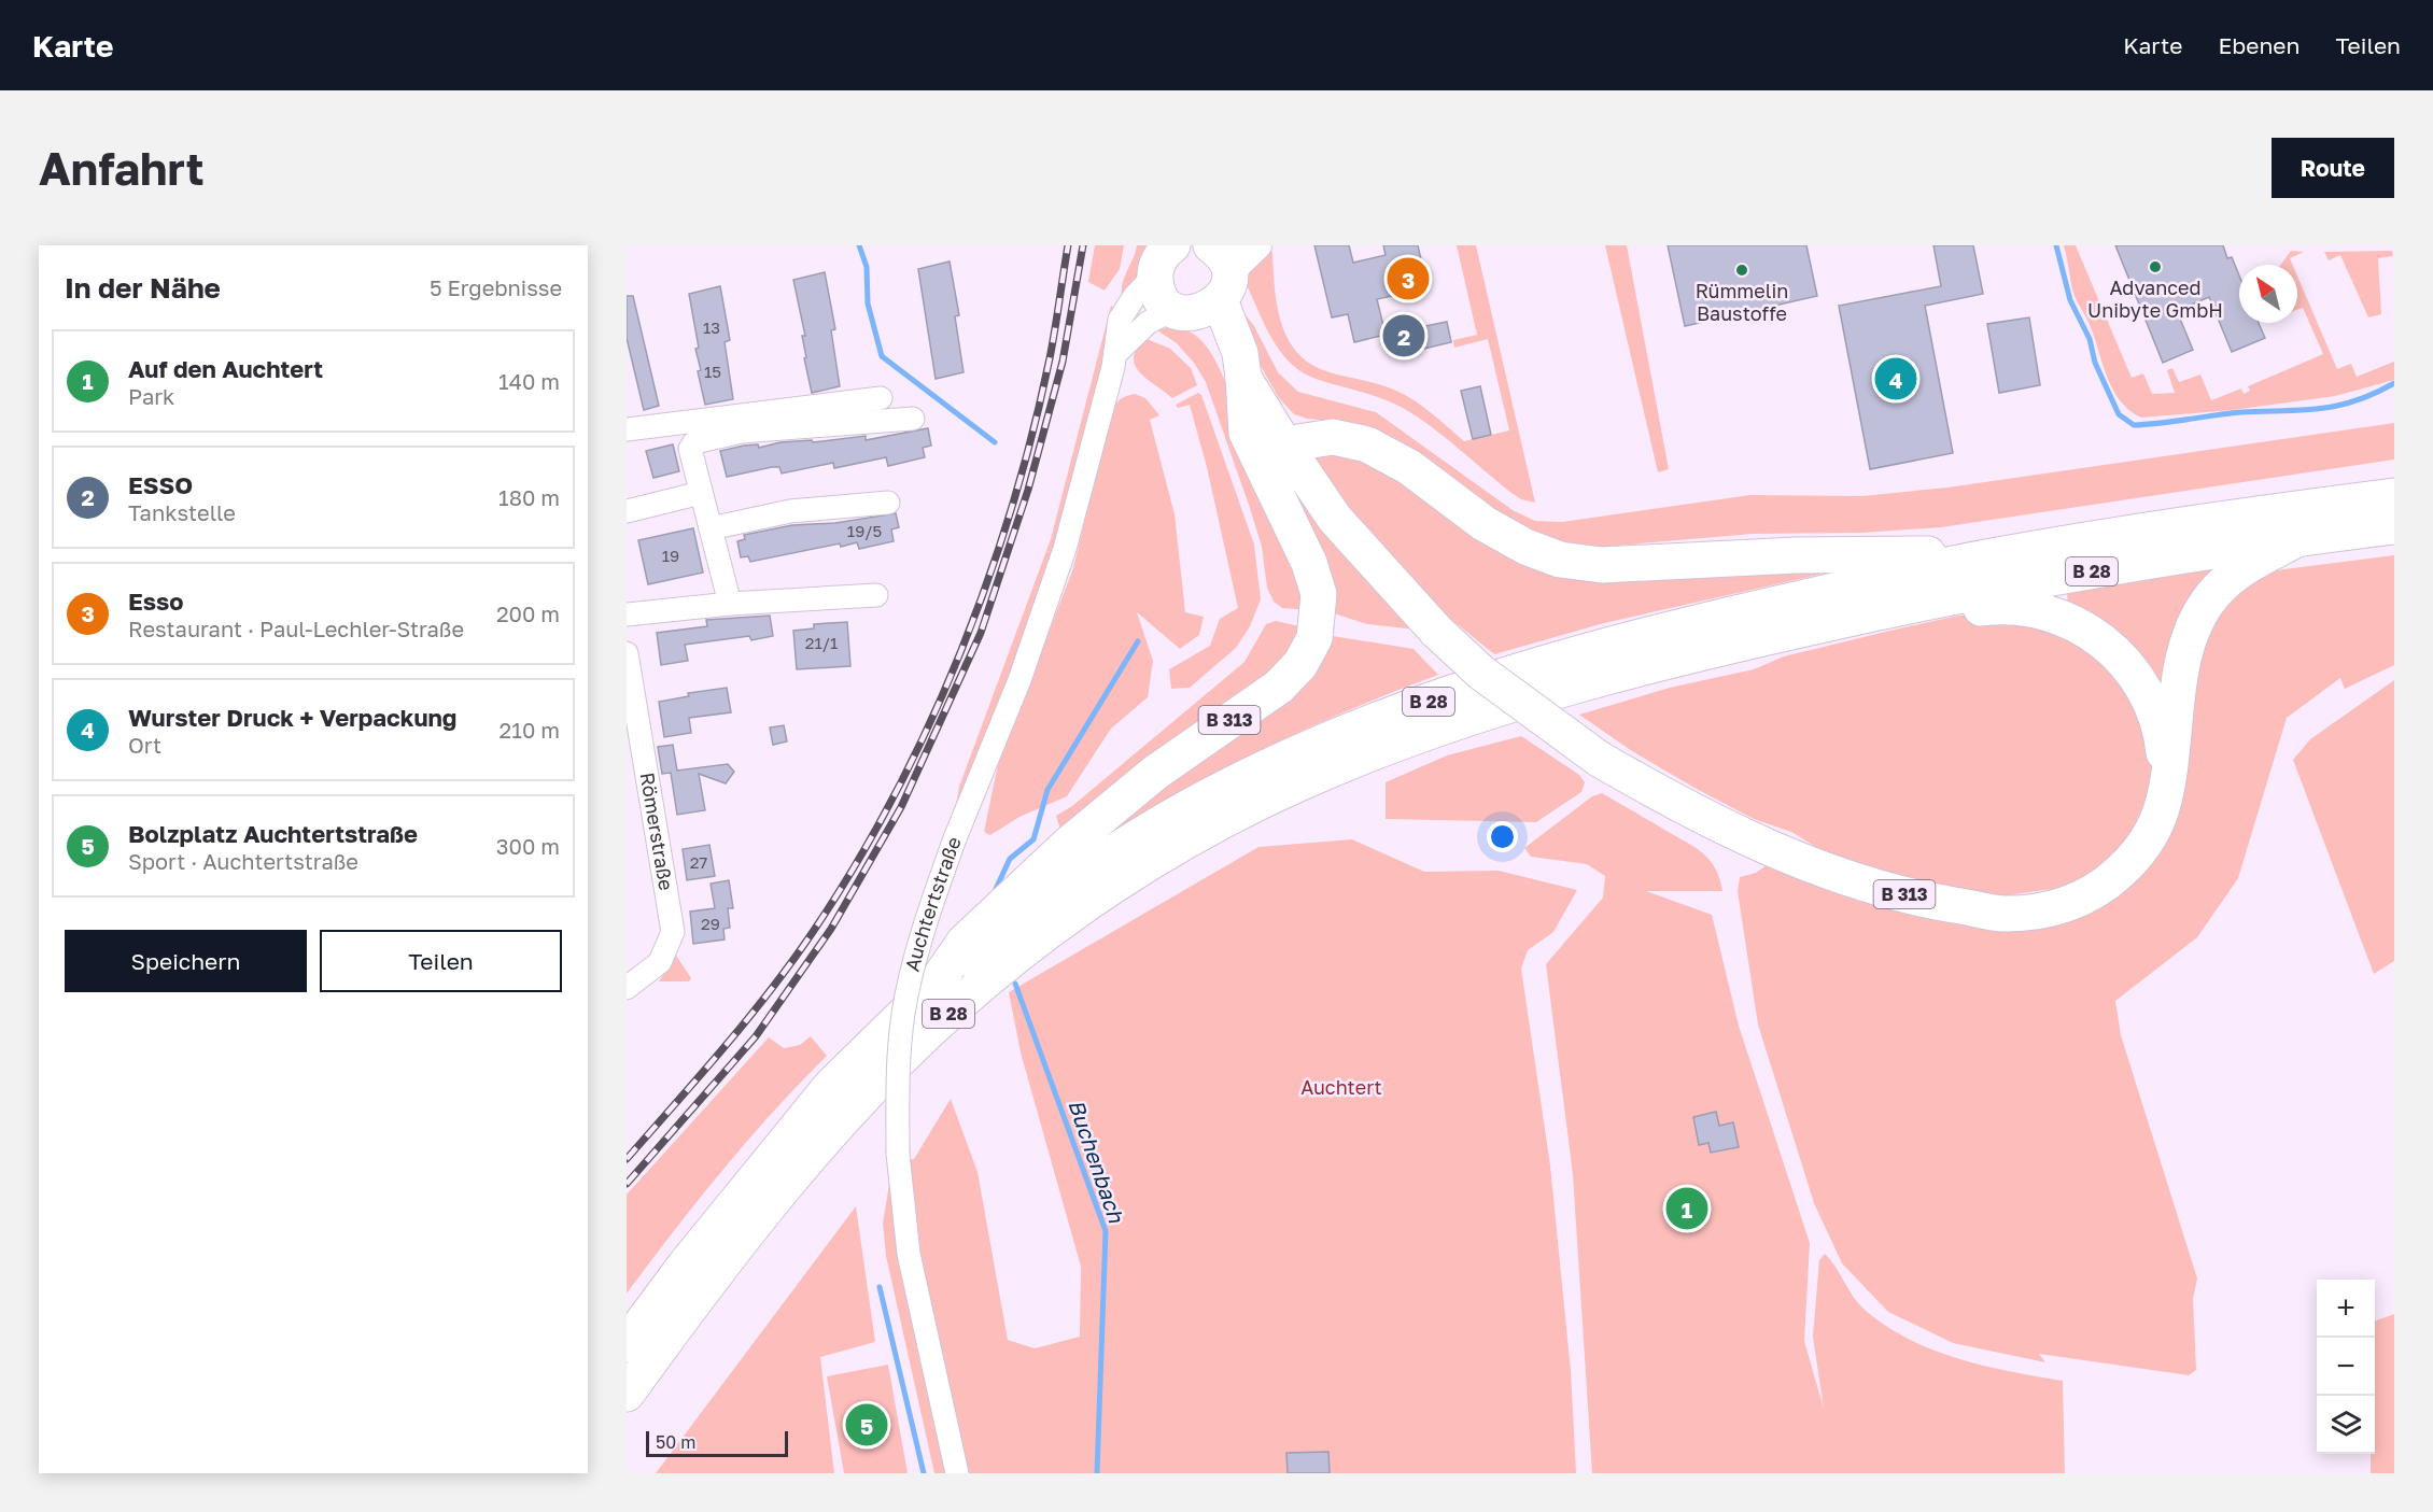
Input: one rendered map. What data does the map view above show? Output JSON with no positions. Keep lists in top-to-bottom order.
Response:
{
  "streets": {
    "main road": ["B 28", "B 313"],
    "street": ["Römerstraße", "Auchtertstraße"]
  },
  "crossings": [
    ["B 28", "B 313"]
  ],
  "water": ["Buchenbach"],
  "parks": ["Auchtert"],
  "places": ["Advanced Unibyte GmbH", "Rümmelin Baustoffe"],
  "house_numbers": [
    "13",
    "15",
    "19/5",
    "19",
    "21/1",
    "27",
    "29"
  ],
  "scale_bar": "50 m",
  "north": "top left",
  "page": {
    "header": "Karte",
    "nav": ["Karte", "Ebenen", "Teilen"],
    "buttons": [
      "Route",
      ["Speichern", "Teilen"]
    ],
    "title": "Anfahrt",
    "heading": ["In der Nähe", "5 Ergebnisse"],
    "pins": [
      "3",
      "2",
      "4",
      "1",
      "5"
    ],
    "list": [
      {
        "mark": "1",
        "name": "Auf den Auchtert",
        "note": "Park",
        "value": "140 m"
      },
      {
        "mark": "2",
        "name": "ESSO",
        "note": "Tankstelle",
        "value": "180 m"
      },
      {
        "mark": "3",
        "name": "Esso",
        "note": "Restaurant · Paul-Lechler-Straße",
        "value": "200 m"
      },
      {
        "mark": "4",
        "name": "Wurster Druck + Verpackung",
        "note": "Ort",
        "value": "210 m"
      },
      {
        "mark": "5",
        "name": "Bolzplatz Auchtertstraße",
        "note": "Sport · Auchtertstraße",
        "value": "300 m"
      }
    ],
    "map_buttons": ["+", "−"],
    "scale": "50 m"
  }
}
